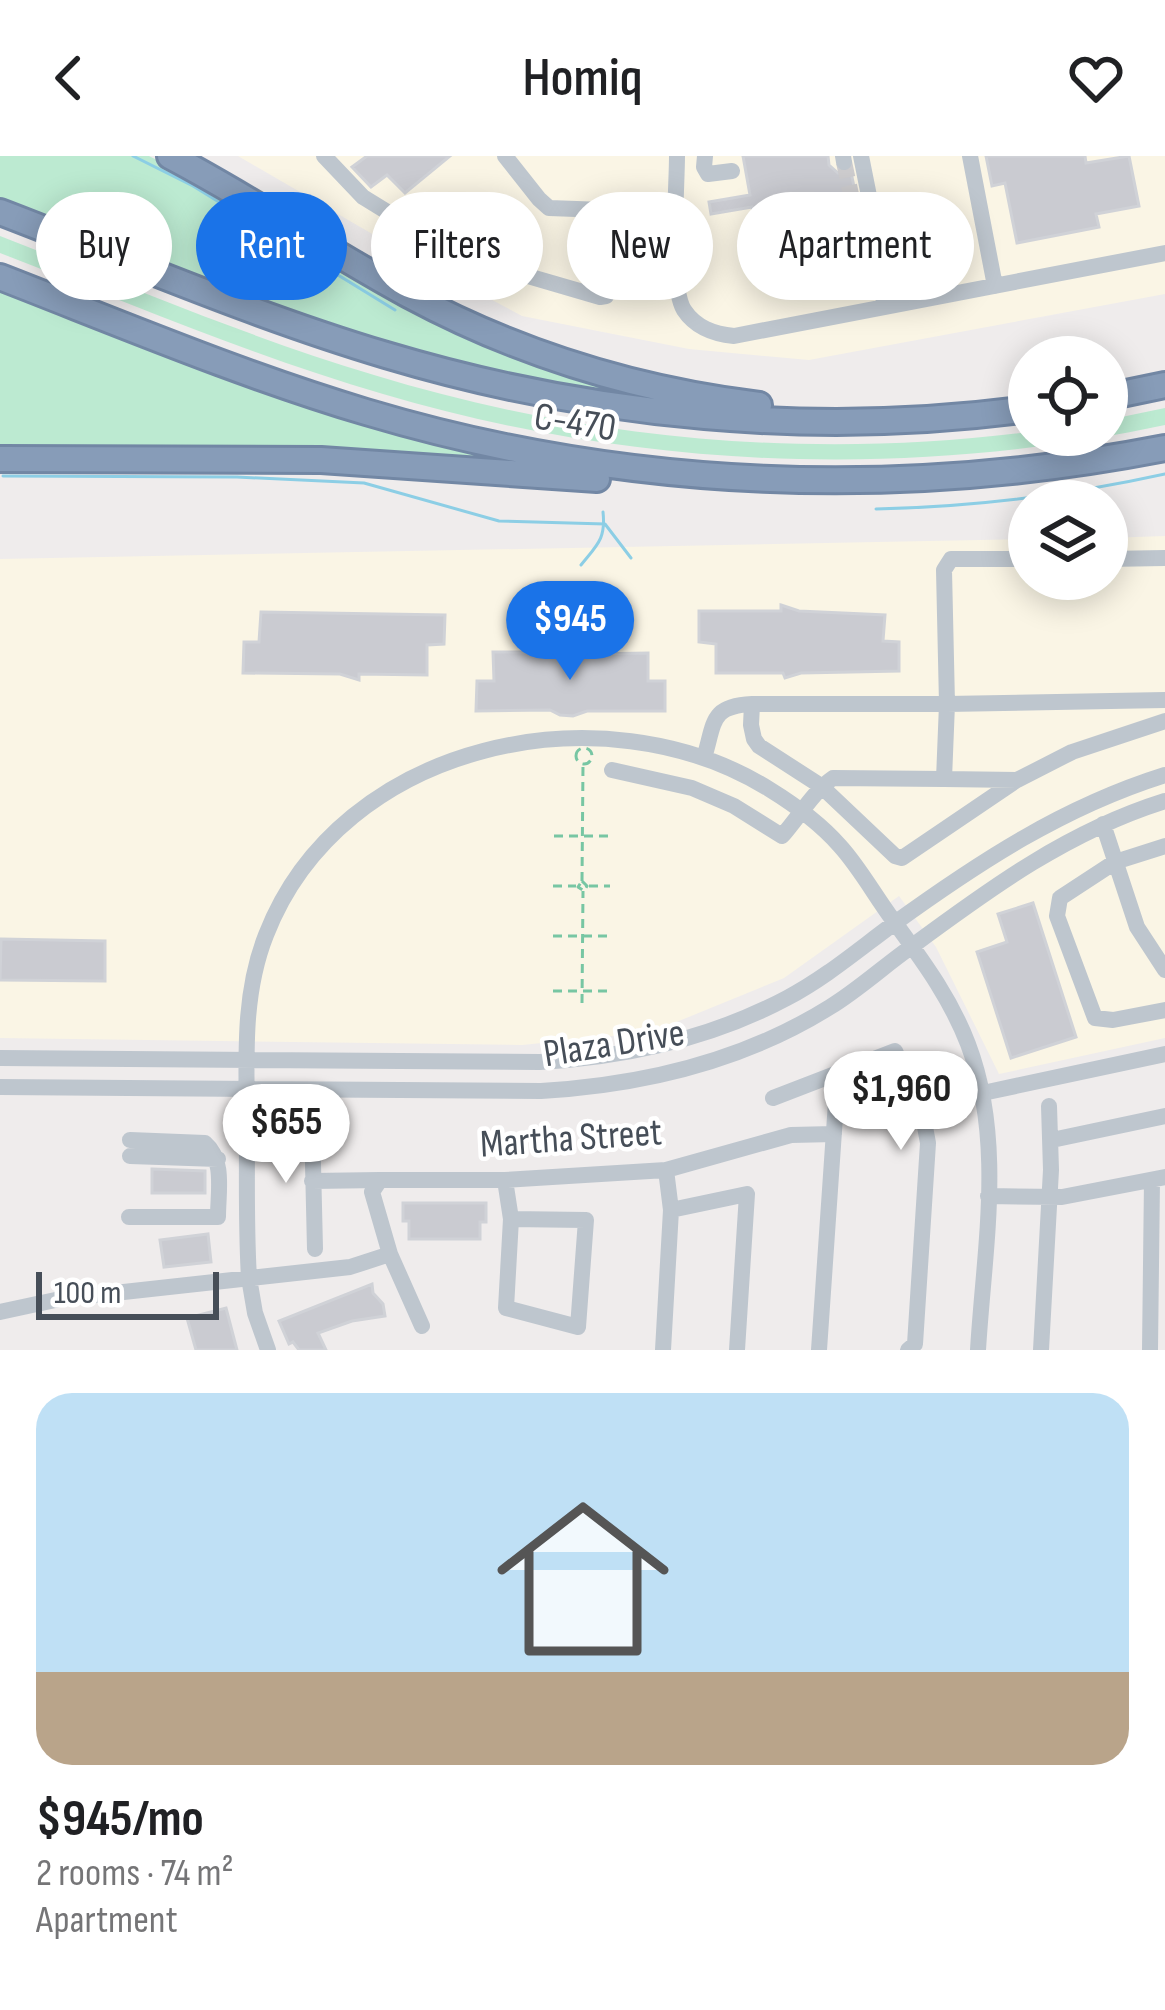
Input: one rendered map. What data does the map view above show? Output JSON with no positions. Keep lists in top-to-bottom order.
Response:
{
  "streets": {
    "highway": ["C-470"],
    "street": ["Plaza Drive", "Martha Street"]
  },
  "scale_bar": "100 m",
  "page": {
    "header": "Homiq",
    "chip": [
      "Buy",
      "Rent",
      "Filters",
      "New",
      "Apartment"
    ],
    "price": ["$945", "$1,960", "$655"],
    "scale": "100 m",
    "list": [
      {
        "name": "$945/mo",
        "note": "2 rooms · 74 m² · Apartment"
      }
    ]
  }
}
